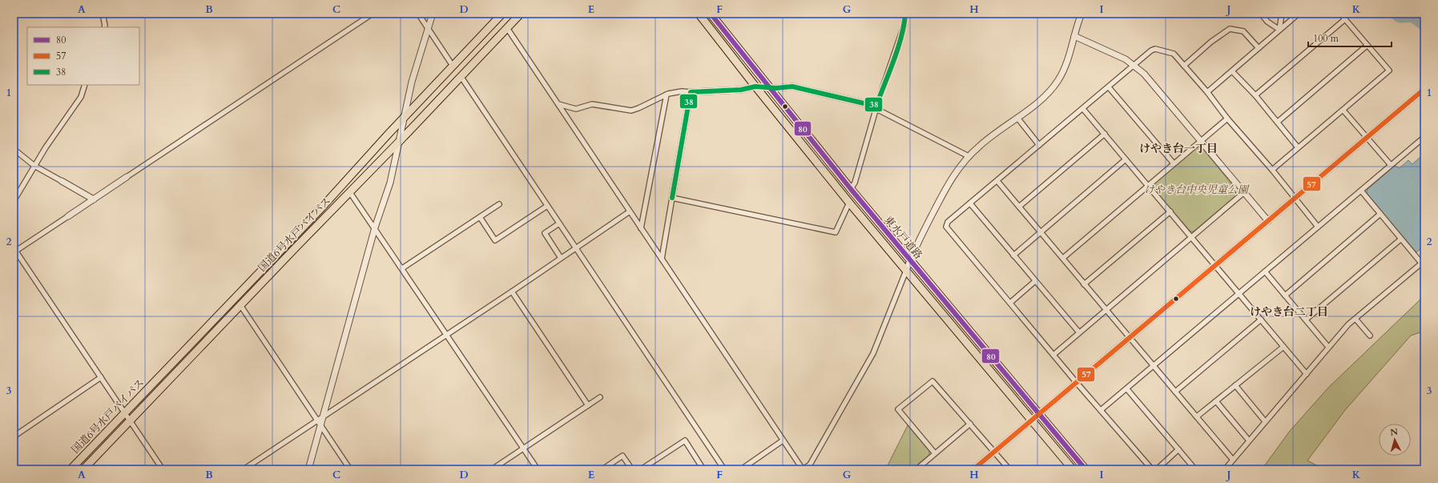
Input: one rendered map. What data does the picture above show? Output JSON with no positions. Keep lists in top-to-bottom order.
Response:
{
  "streets": {
    "highway": ["国道6号水戸バイパス", "東水戸道路"]
  },
  "districts": ["けやき台一丁目", "けやき台二丁目"],
  "parks": ["けやき台中央児童公園"],
  "lines": ["transit line 80", "transit line 38", "transit line 57"],
  "legend": ["80", "57", "38"],
  "scale_bar": "100 m",
  "north": "top",
  "grid": {
    "columns": [
      "A",
      "B",
      "C",
      "D",
      "E",
      "F",
      "G",
      "H",
      "I",
      "J",
      "K"
    ],
    "rows": ["1", "2", "3"]
  }
}
